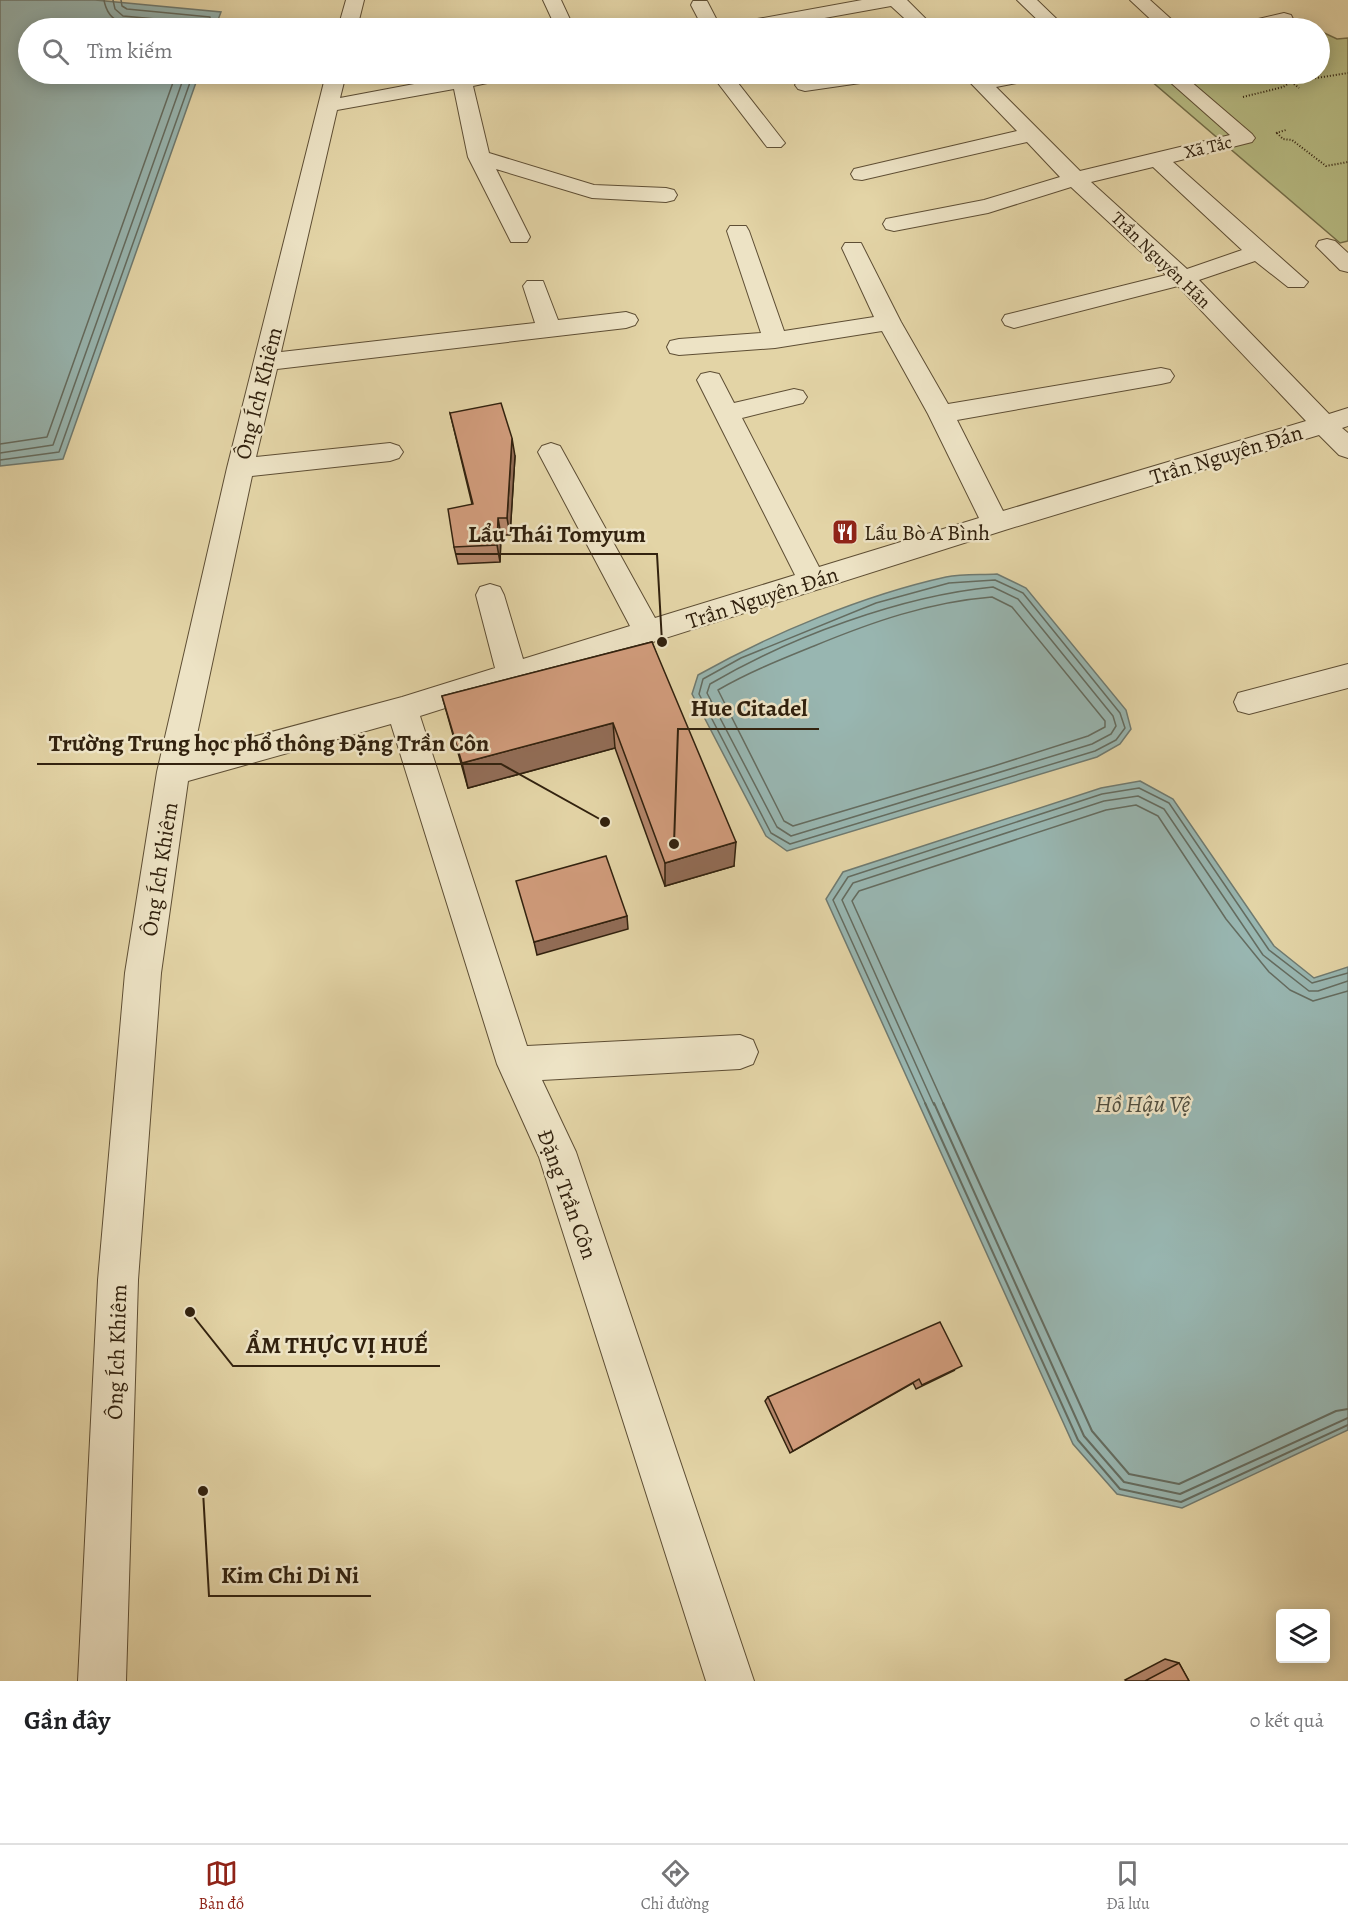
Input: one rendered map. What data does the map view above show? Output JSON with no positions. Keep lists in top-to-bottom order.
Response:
{
  "streets": {
    "street": [
      "Xã Tắc",
      "Trần Nguyên Hãn",
      "Ông Ích Khiêm",
      "Trần Nguyên Đán",
      "Đặng Trần Côn"
    ]
  },
  "crossings": [
    ["Xã Tắc", "Trần Nguyên Hãn"],
    ["Trần Nguyên Hãn", "Trần Nguyên Đán"],
    ["Ông Ích Khiêm", "Trần Nguyên Đán"],
    ["Trần Nguyên Đán", "Đặng Trần Côn"]
  ],
  "water": ["Hồ Hậu Vệ"],
  "places": {
    "restaurant": ["Lẩu Bò A Bình"],
    "other": [
      "Lẩu Thái Tomyum",
      "Trường Trung học phổ thông Đặng Trần Côn",
      "Hue Citadel",
      "ẨM THỰC VỊ HUẾ",
      "Kim Chi Di Ni"
    ]
  },
  "page": {
    "search": "Tìm kiếm",
    "heading": ["Gần đây", "0 kết quả"],
    "nav": ["Bản đồ", "Chỉ đường", "Đã lưu"]
  }
}
